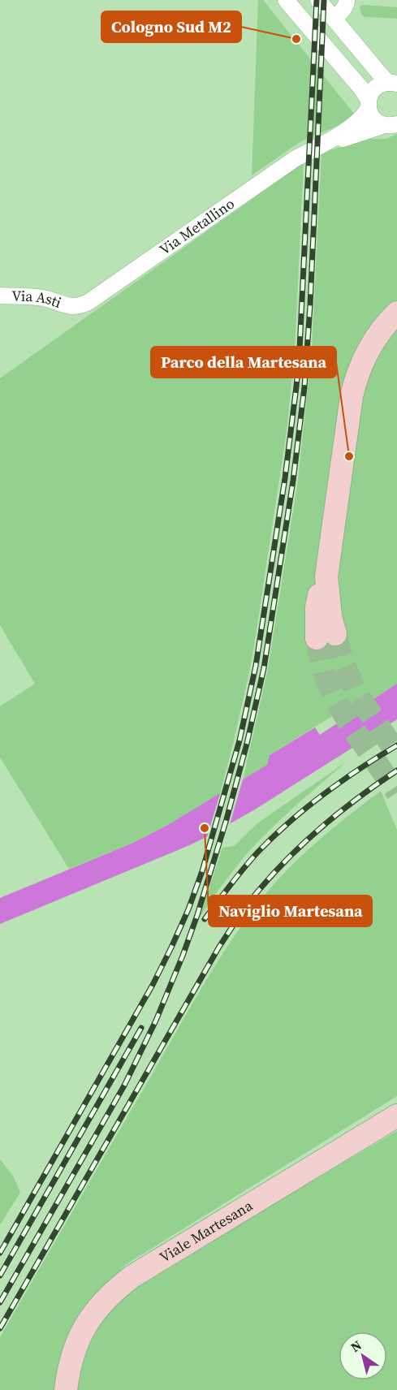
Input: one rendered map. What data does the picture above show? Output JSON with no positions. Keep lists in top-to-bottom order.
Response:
{
  "streets": {
    "street": ["Via Metallino", "Via Asti", "Viale Martesana"]
  },
  "crossings": [
    ["Via Metallino", "Via Asti"]
  ],
  "places": ["Cologno Sud M2", "Parco della Martesana", "Naviglio Martesana"],
  "north": "top left"
}
